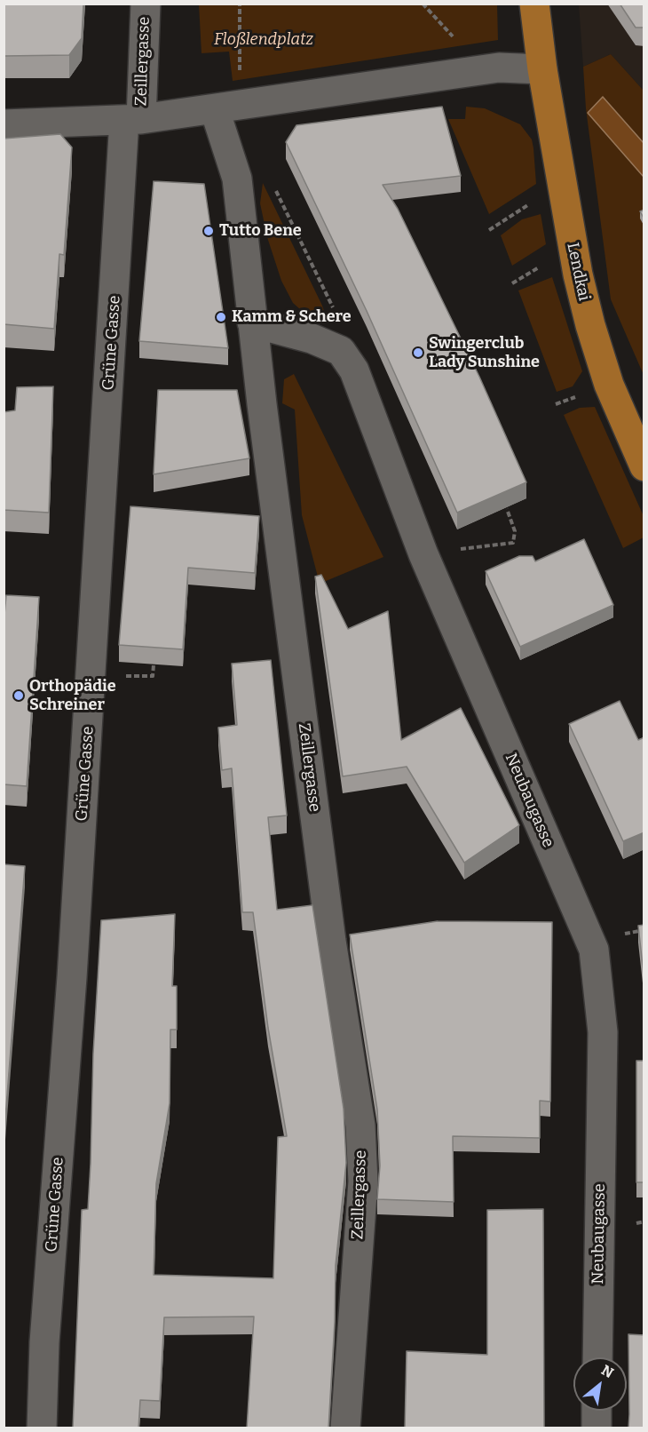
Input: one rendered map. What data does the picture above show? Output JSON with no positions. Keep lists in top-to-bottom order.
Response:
{
  "streets": {
    "main road": ["Lendkai"],
    "street": ["Zeillergasse", "Grüne Gasse", "Neubaugasse"]
  },
  "crossings": [
    ["Zeillergasse", "Grüne Gasse"]
  ],
  "parks": ["Floßlendplatz"],
  "places": [
    "Tutto Bene",
    "Kamm & Schere",
    "Swingerclub Lady Sunshine",
    "Orthopädie Schreiner"
  ],
  "north": "top right"
}
